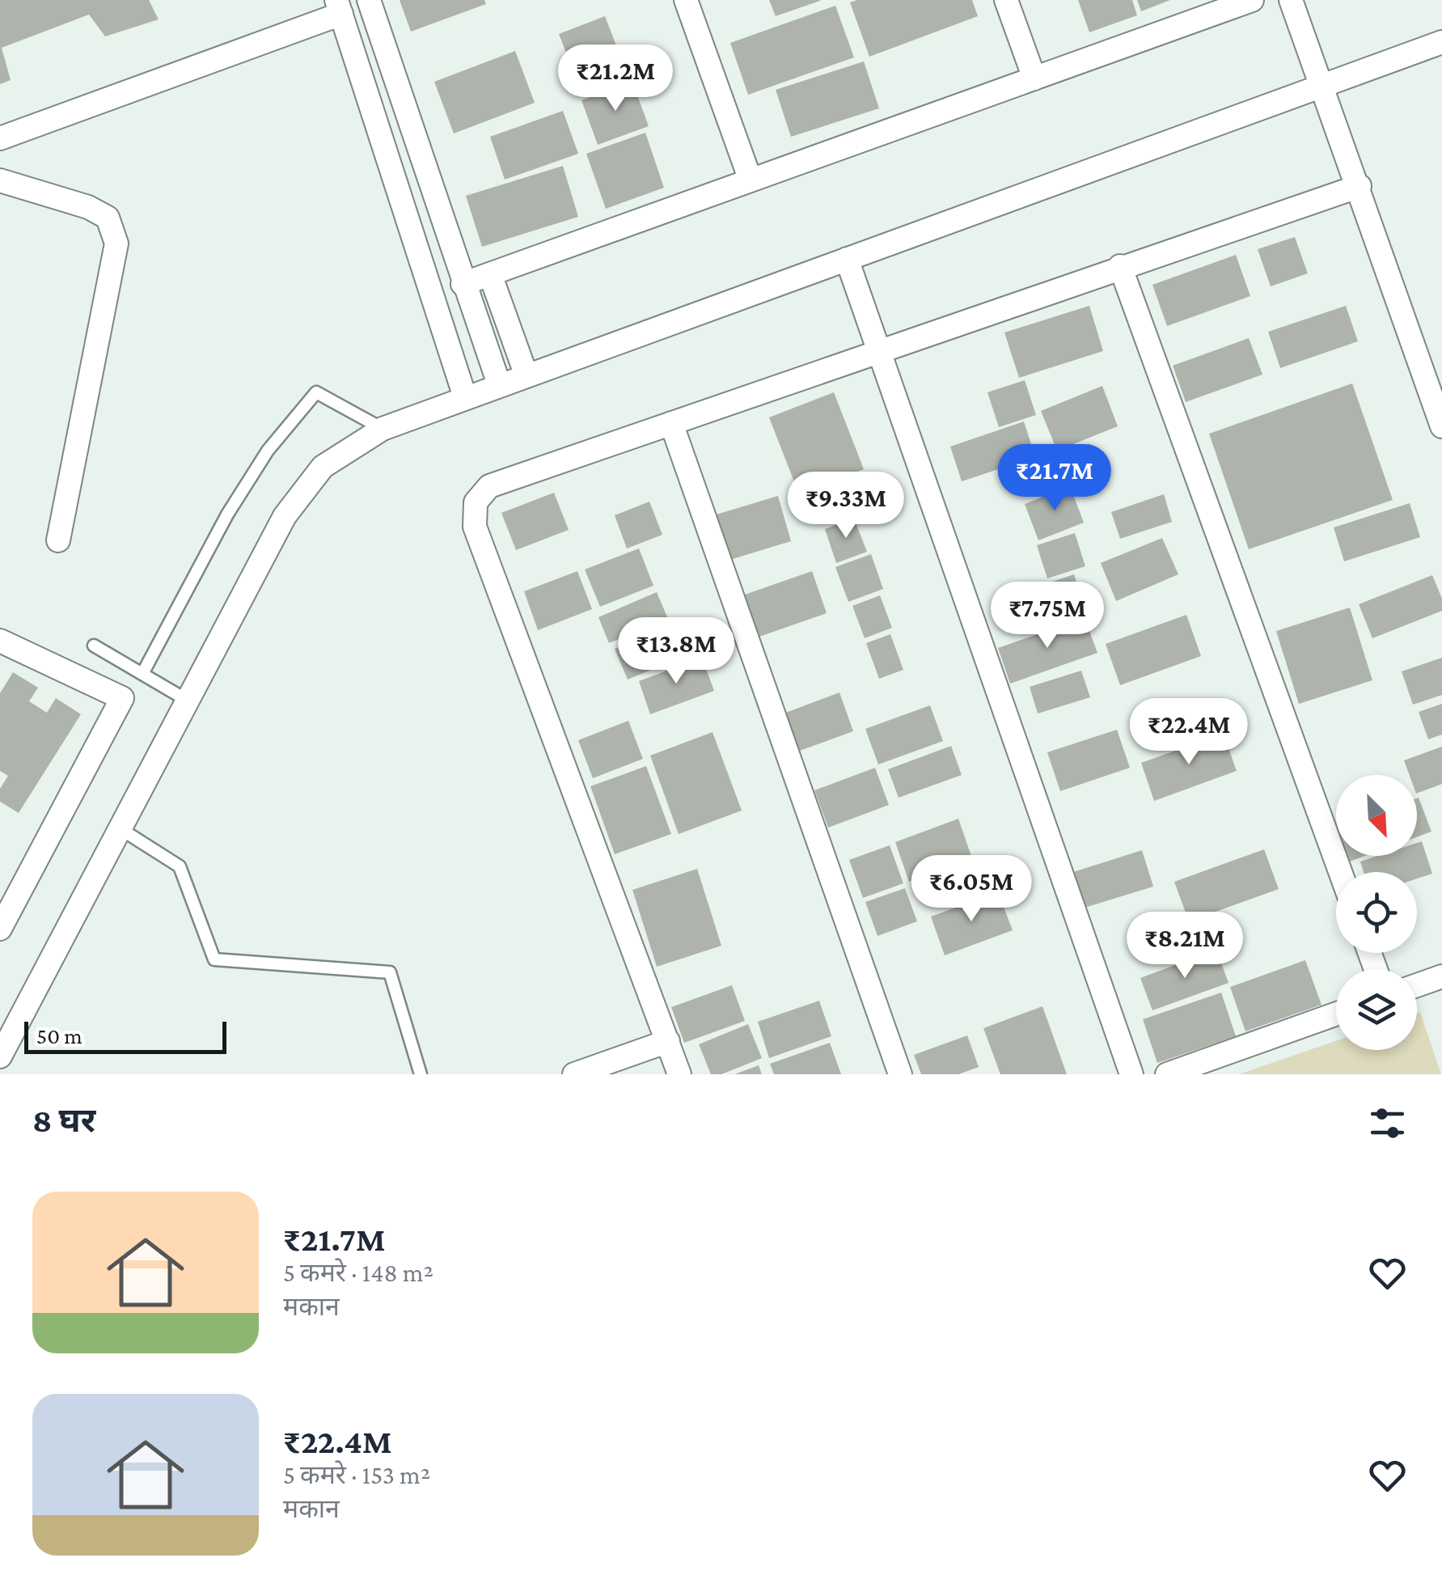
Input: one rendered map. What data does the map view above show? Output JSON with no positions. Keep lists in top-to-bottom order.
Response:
{
  "scale_bar": "50 m",
  "north": "bottom right",
  "page": {
    "price": [
      "₹21.2M",
      "₹21.7M",
      "₹9.33M",
      "₹7.75M",
      "₹13.8M",
      "₹22.4M",
      "₹6.05M",
      "₹8.21M"
    ],
    "scale": "50 m",
    "heading": "8 घर",
    "list": [
      {
        "name": "₹21.7M",
        "note": "5 कमरे · 148 m² · मकान"
      },
      {
        "name": "₹22.4M",
        "note": "5 कमरे · 153 m² · मकान"
      }
    ]
  }
}
